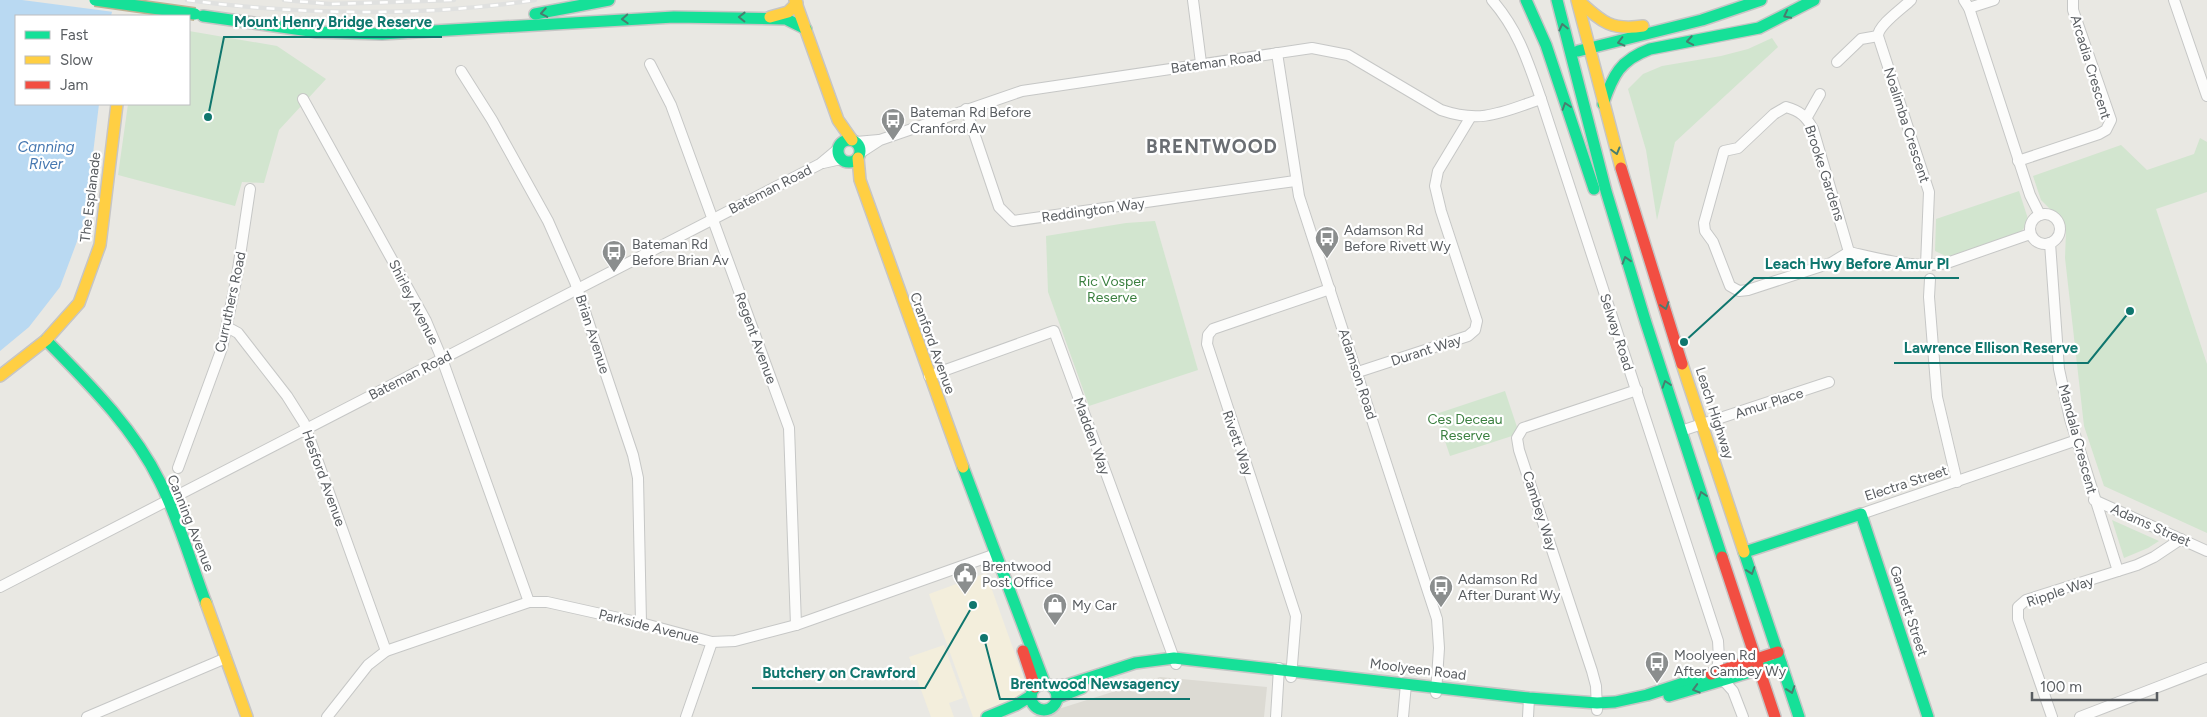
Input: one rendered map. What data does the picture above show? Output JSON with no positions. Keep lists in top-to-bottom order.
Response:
{
  "streets": {
    "main road": [
      "The Esplanade",
      "Cranford Avenue",
      "Leach Highway",
      "Electra Street",
      "Canning Avenue",
      "Gannett Street",
      "Moolyeen Road"
    ],
    "street": [
      "Bateman Road",
      "Arcadia Crescent",
      "Noalimba Crescent",
      "Brooke Gardens",
      "Reddington Way",
      "Curruthers Road",
      "Shirley Avenue",
      "Selway Road",
      "Brian Avenue",
      "Regent Avenue",
      "Durant Way",
      "Adamson Road",
      "Amur Place",
      "Madden Way",
      "Mandala Crescent",
      "Rivett Way",
      "Hesford Avenue",
      "Cambey Way",
      "Adams Street",
      "Ripple Way",
      "Parkside Avenue"
    ]
  },
  "crossings": [
    ["Bateman Road", "Reddington Way"],
    ["Bateman Road", "Shirley Avenue"],
    ["Bateman Road", "Selway Road"],
    ["Bateman Road", "Brian Avenue"],
    ["Bateman Road", "Regent Avenue"],
    ["Bateman Road", "Cranford Avenue"],
    ["Bateman Road", "Durant Way"],
    ["Bateman Road", "Adamson Road"],
    ["Bateman Road", "Hesford Avenue"],
    ["Bateman Road", "Canning Avenue"],
    ["The Esplanade", "Canning Avenue"],
    ["Reddington Way", "Adamson Road"],
    ["Curruthers Road", "Hesford Avenue"],
    ["Shirley Avenue", "Parkside Avenue"],
    ["Selway Road", "Cambey Way"],
    ["Selway Road", "Moolyeen Road"],
    ["Brian Avenue", "Parkside Avenue"],
    ["Regent Avenue", "Parkside Avenue"],
    ["Cranford Avenue", "Madden Way"],
    ["Cranford Avenue", "Parkside Avenue"],
    ["Cranford Avenue", "Moolyeen Road"],
    ["Durant Way", "Adamson Road"],
    ["Adamson Road", "Rivett Way"],
    ["Adamson Road", "Moolyeen Road"],
    ["Amur Place", "Leach Highway"],
    ["Leach Highway", "Electra Street"],
    ["Leach Highway", "Moolyeen Road"],
    ["Madden Way", "Moolyeen Road"],
    ["Mandala Crescent", "Electra Street"],
    ["Mandala Crescent", "Adams Street"],
    ["Mandala Crescent", "Ripple Way"],
    ["Rivett Way", "Moolyeen Road"],
    ["Hesford Avenue", "Parkside Avenue"],
    ["Electra Street", "Gannett Street"],
    ["Cambey Way", "Moolyeen Road"],
    ["Adams Street", "Ripple Way"]
  ],
  "districts": ["BRENTWOOD"],
  "water": ["Canning River"],
  "parks": ["Ric Vosper Reserve", "Ces Deceau Reserve"],
  "places": {
    "other": [
      "Mount Henry Bridge Reserve",
      "Lawrence Ellison Reserve",
      "Leach Hwy Before Amur Pl",
      "Butchery on Crawford",
      "Brentwood Newsagency"
    ],
    "bus stop": [
      "Bateman Rd Before Cranford Av",
      "Adamson Rd Before Rivett Wy",
      "Bateman Rd Before Brian Av",
      "Adamson Rd After Durant Wy",
      "Moolyeen Rd After Cambey Wy"
    ],
    "public building": ["Brentwood Post Office"],
    "shop": ["My Car"]
  },
  "legend": ["Fast", "Slow", "Jam"],
  "scale_bar": "100 m"
}
